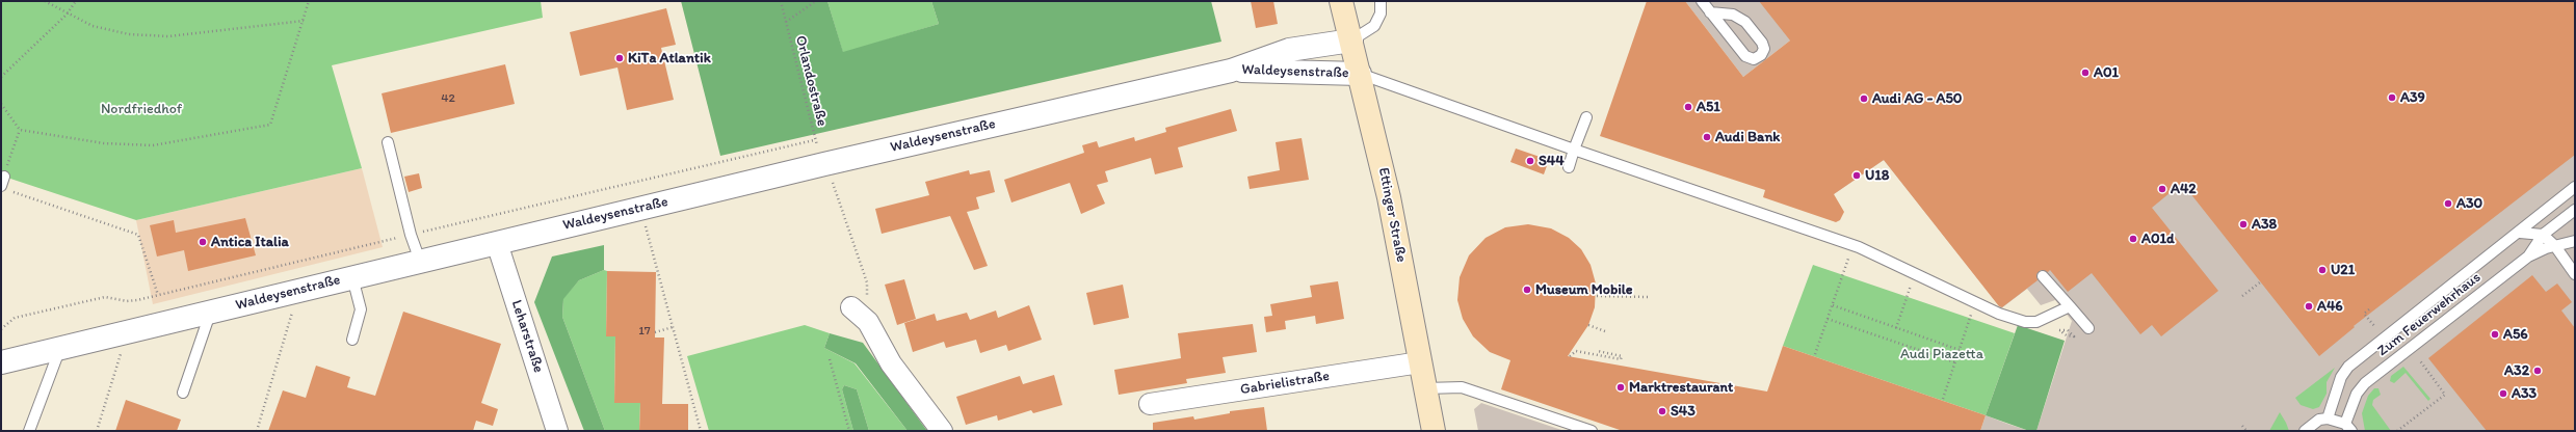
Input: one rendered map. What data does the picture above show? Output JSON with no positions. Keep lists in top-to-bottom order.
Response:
{
  "streets": {
    "main road": ["Ettinger Straße"],
    "street": ["Waldeysenstraße", "Leharstraße", "Gabrielistraße"],
    "lane": ["Zum Feuerwehrhaus"],
    "path": ["Orlandostraße"]
  },
  "crossings": [
    ["Waldeysenstraße", "Orlandostraße"],
    ["Waldeysenstraße", "Ettinger Straße"],
    ["Waldeysenstraße", "Leharstraße"],
    ["Ettinger Straße", "Gabrielistraße"]
  ],
  "parks": ["Nordfriedhof", "Audi Piazetta"],
  "places": [
    "KiTa Atlantik",
    "A01",
    "A39",
    "Audi AG - A50",
    "A51",
    "Audi Bank",
    "S44",
    "U18",
    "A42",
    "A30",
    "A38",
    "A01d",
    "Antica Italia",
    "U21",
    "Museum Mobile",
    "A46",
    "A56",
    "A32",
    "Marktrestaurant",
    "A33",
    "S43"
  ],
  "house_numbers": ["42", "17"]
}
